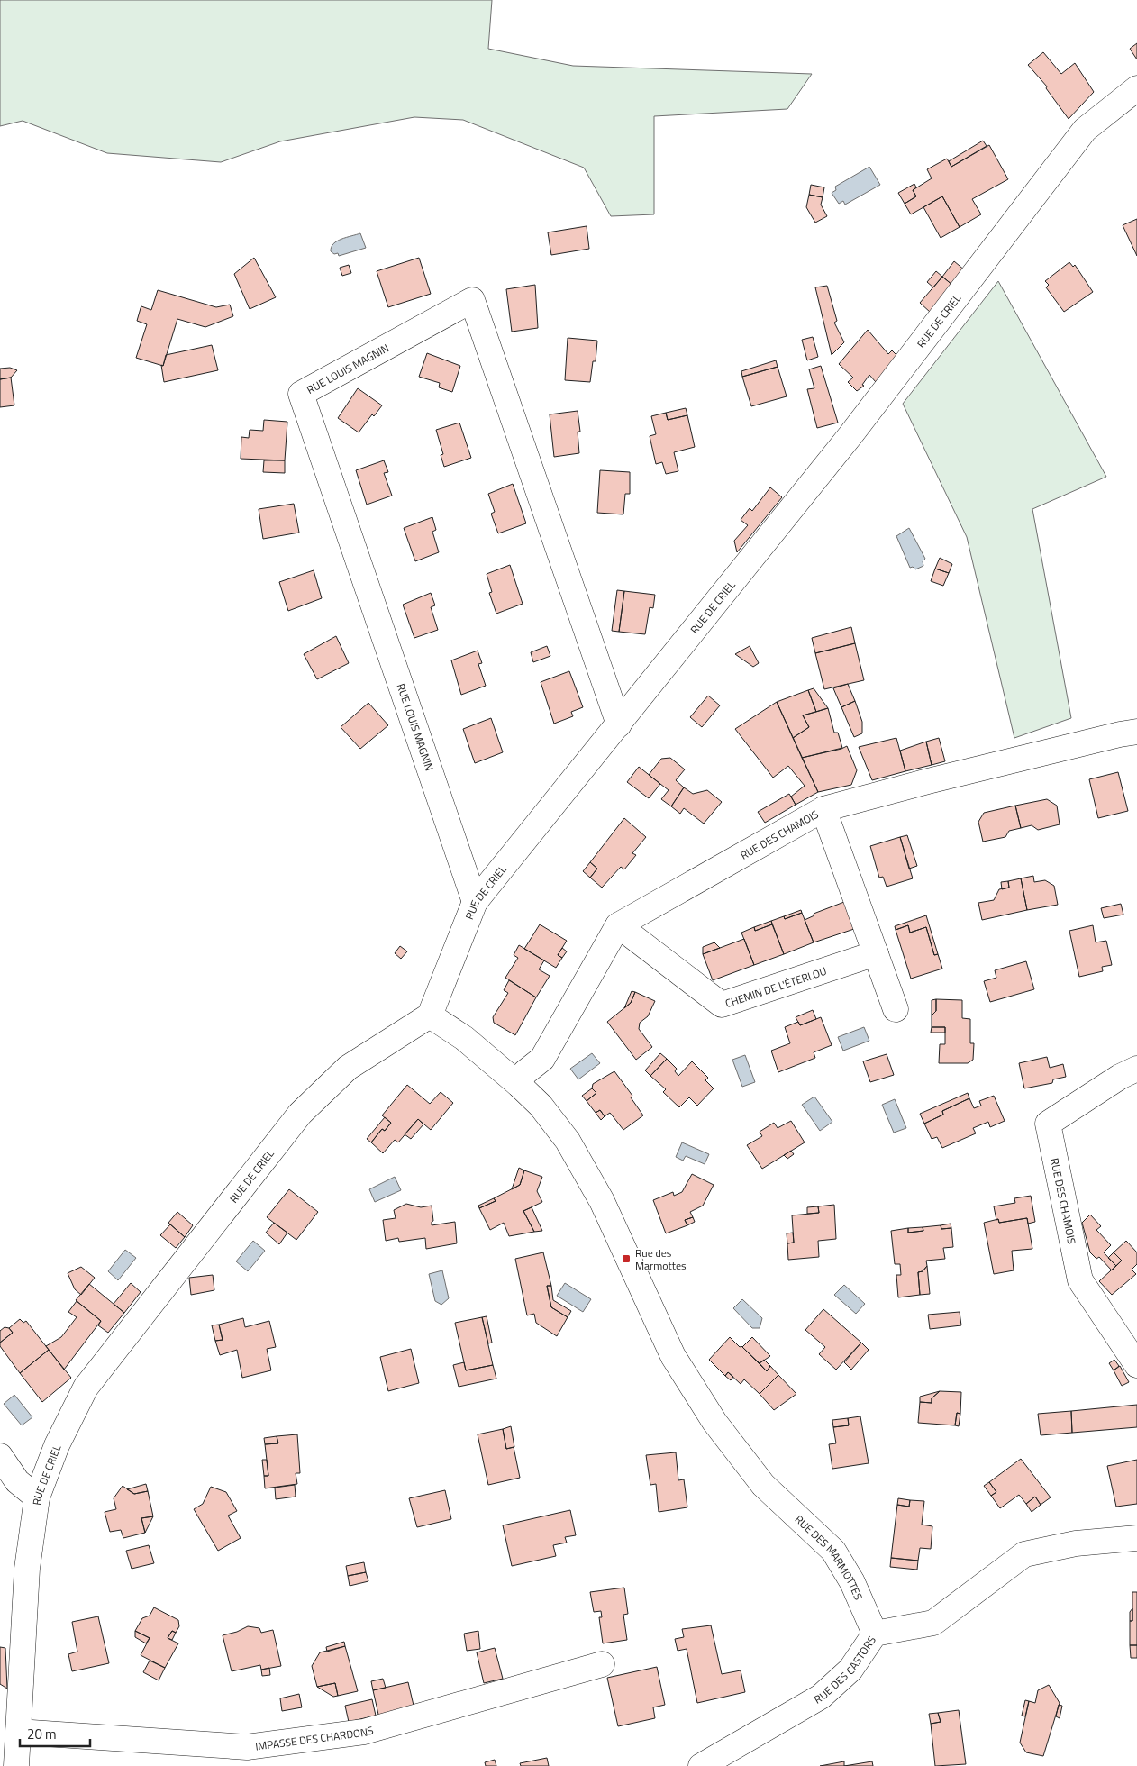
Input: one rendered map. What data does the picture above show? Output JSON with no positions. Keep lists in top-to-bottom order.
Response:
{
  "streets": {
    "street": [
      "RUE DE CRIEL",
      "RUE LOUIS MAGNIN",
      "RUE DES CHAMOIS",
      "CHEMIN DE L'ÉTERLOU",
      "RUE DES MARMOTTES",
      "RUE DES CASTORS",
      "IMPASSE DES CHARDONS"
    ]
  },
  "crossings": [
    ["RUE DE CRIEL", "RUE LOUIS MAGNIN"],
    ["RUE DE CRIEL", "RUE DES MARMOTTES"],
    ["RUE DE CRIEL", "IMPASSE DES CHARDONS"],
    ["RUE DES CHAMOIS", "CHEMIN DE L'ÉTERLOU"],
    ["RUE DES MARMOTTES", "RUE DES CASTORS"]
  ],
  "places": {
    "transit": ["Rue des Marmottes"]
  },
  "scale_bar": "20 m"
}
